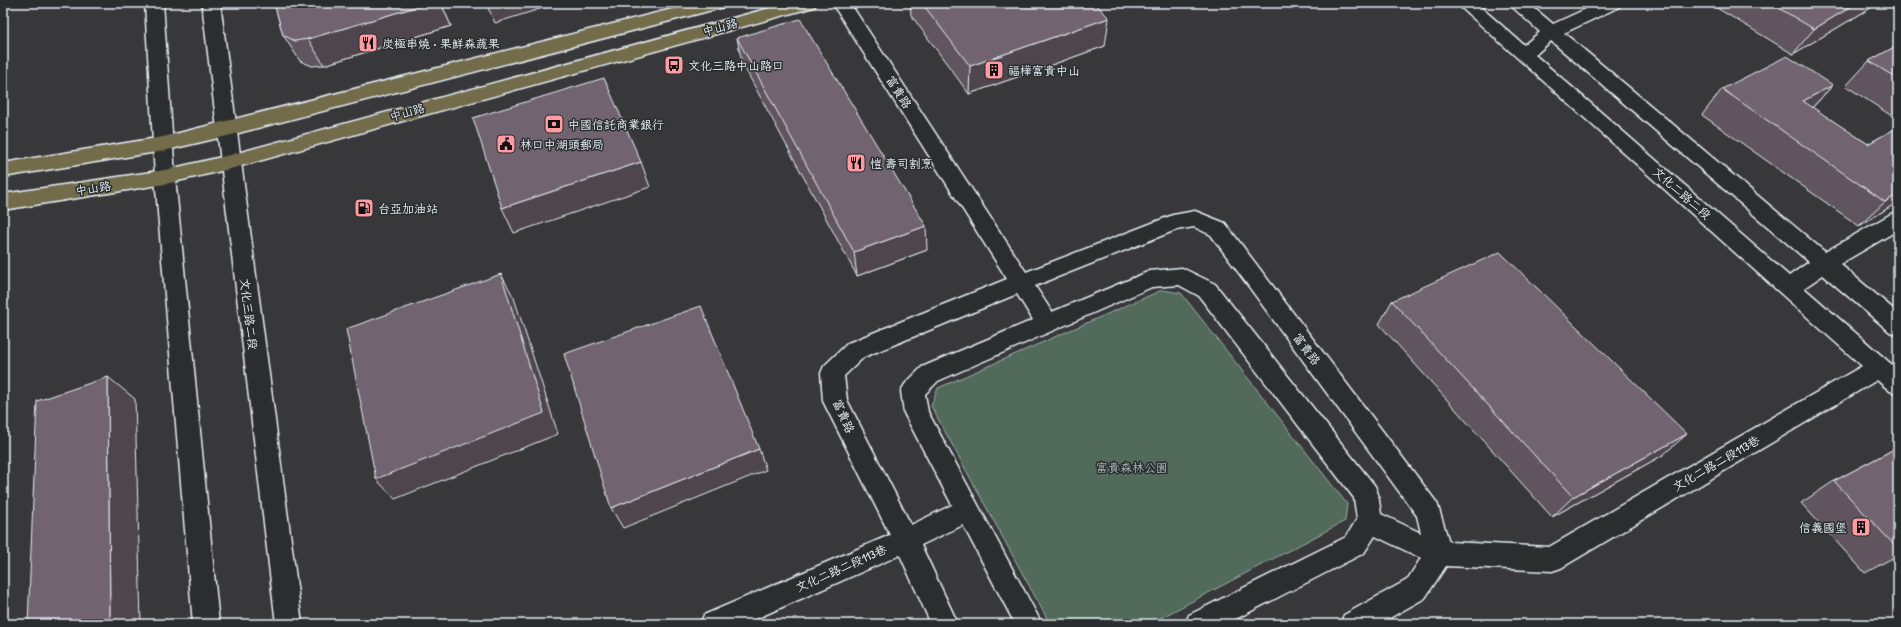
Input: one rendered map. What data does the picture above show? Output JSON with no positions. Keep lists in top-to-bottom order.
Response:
{
  "streets": {
    "main road": ["中山路"],
    "street": [
      "富貴路",
      "文化二路二段",
      "文化三路二段",
      "文化二路二段113巷"
    ]
  },
  "crossings": [
    ["中山路", "文化三路二段"],
    ["富貴路", "文化二路二段113巷"],
    ["文化二路二段", "文化二路二段113巷"]
  ],
  "parks": ["富貴森林公園"],
  "places": {
    "restaurant": ["炭極串燒 • 果鮮森蔬果", "愷 壽司割烹"],
    "bus stop": ["文化三路中山路口"],
    "building": ["福樺富貴中山", "信義國堡"],
    "bank": ["中國信託商業銀行"],
    "public building": ["林口中湖頭郵局"],
    "fuel station": ["台亞加油站"]
  }
}
